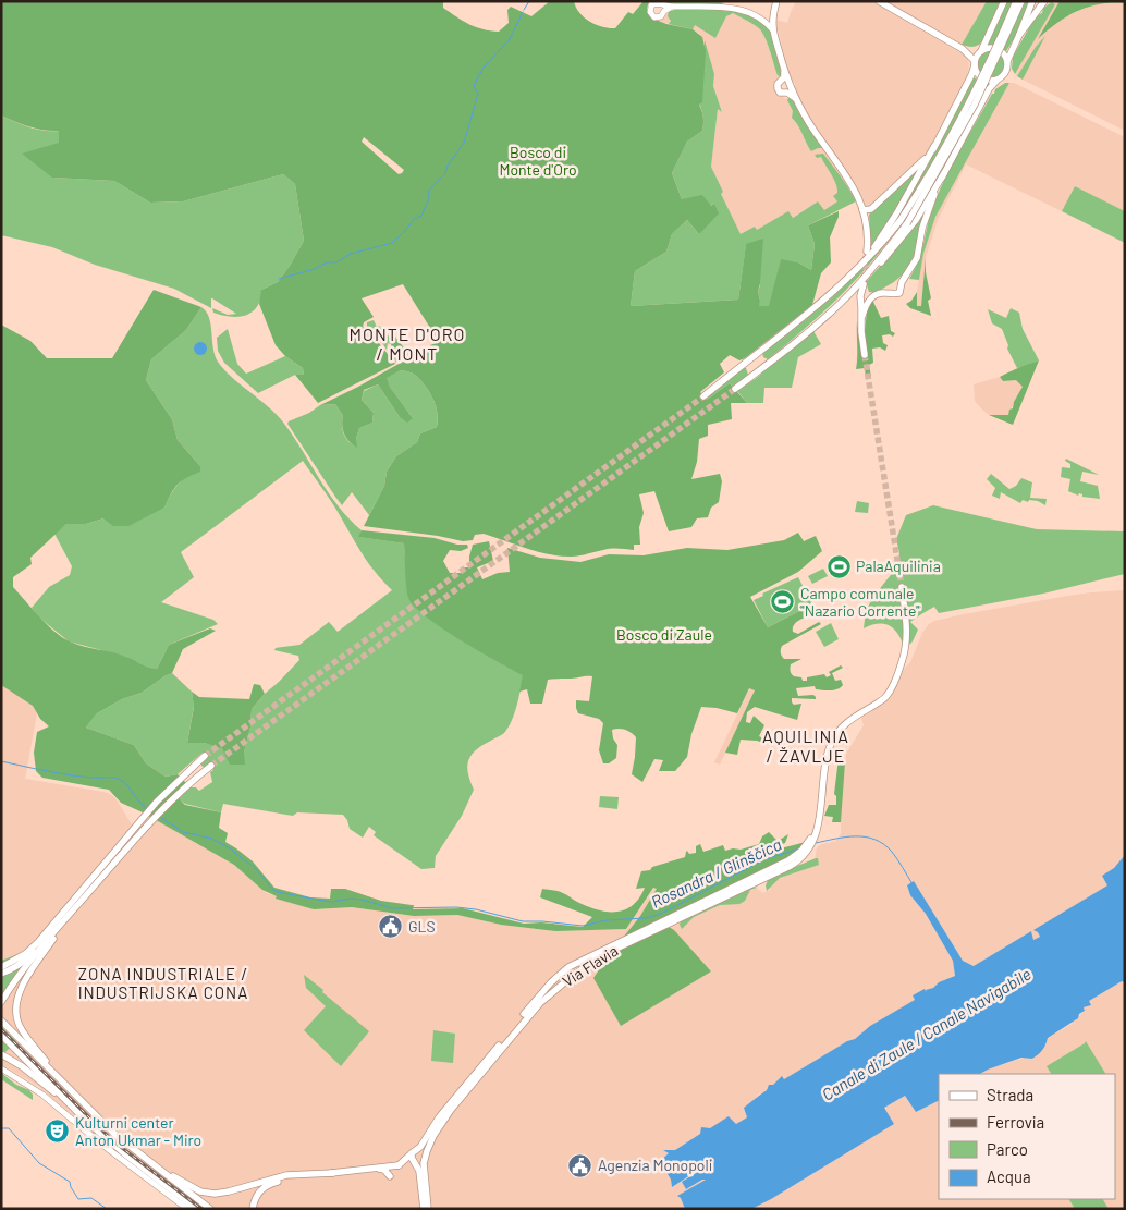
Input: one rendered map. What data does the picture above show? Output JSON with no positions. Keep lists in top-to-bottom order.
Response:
{
  "streets": {
    "main road": ["Via Flavia"]
  },
  "districts": ["MONTE D'ORO / MONT", "AQUILINIA / ŽAVLJE", "ZONA INDUSTRIALE / INDUSTRIJSKA CONA"],
  "water": ["Rosandra / Glinščica", "Canale di Zaule / Canale Navigabile"],
  "parks": ["Bosco di Monte d'Oro", "Bosco di Zaule"],
  "places": {
    "sports": ["PalaAquilinia", "Campo comunale \"Nazario Corrente\""],
    "public building": ["GLS", "Agenzia Monopoli"],
    "theatre": ["Kulturni center Anton Ukmar - Miro"]
  },
  "legend": [
    "Strada",
    "Ferrovia",
    "Parco",
    "Acqua"
  ]
}
